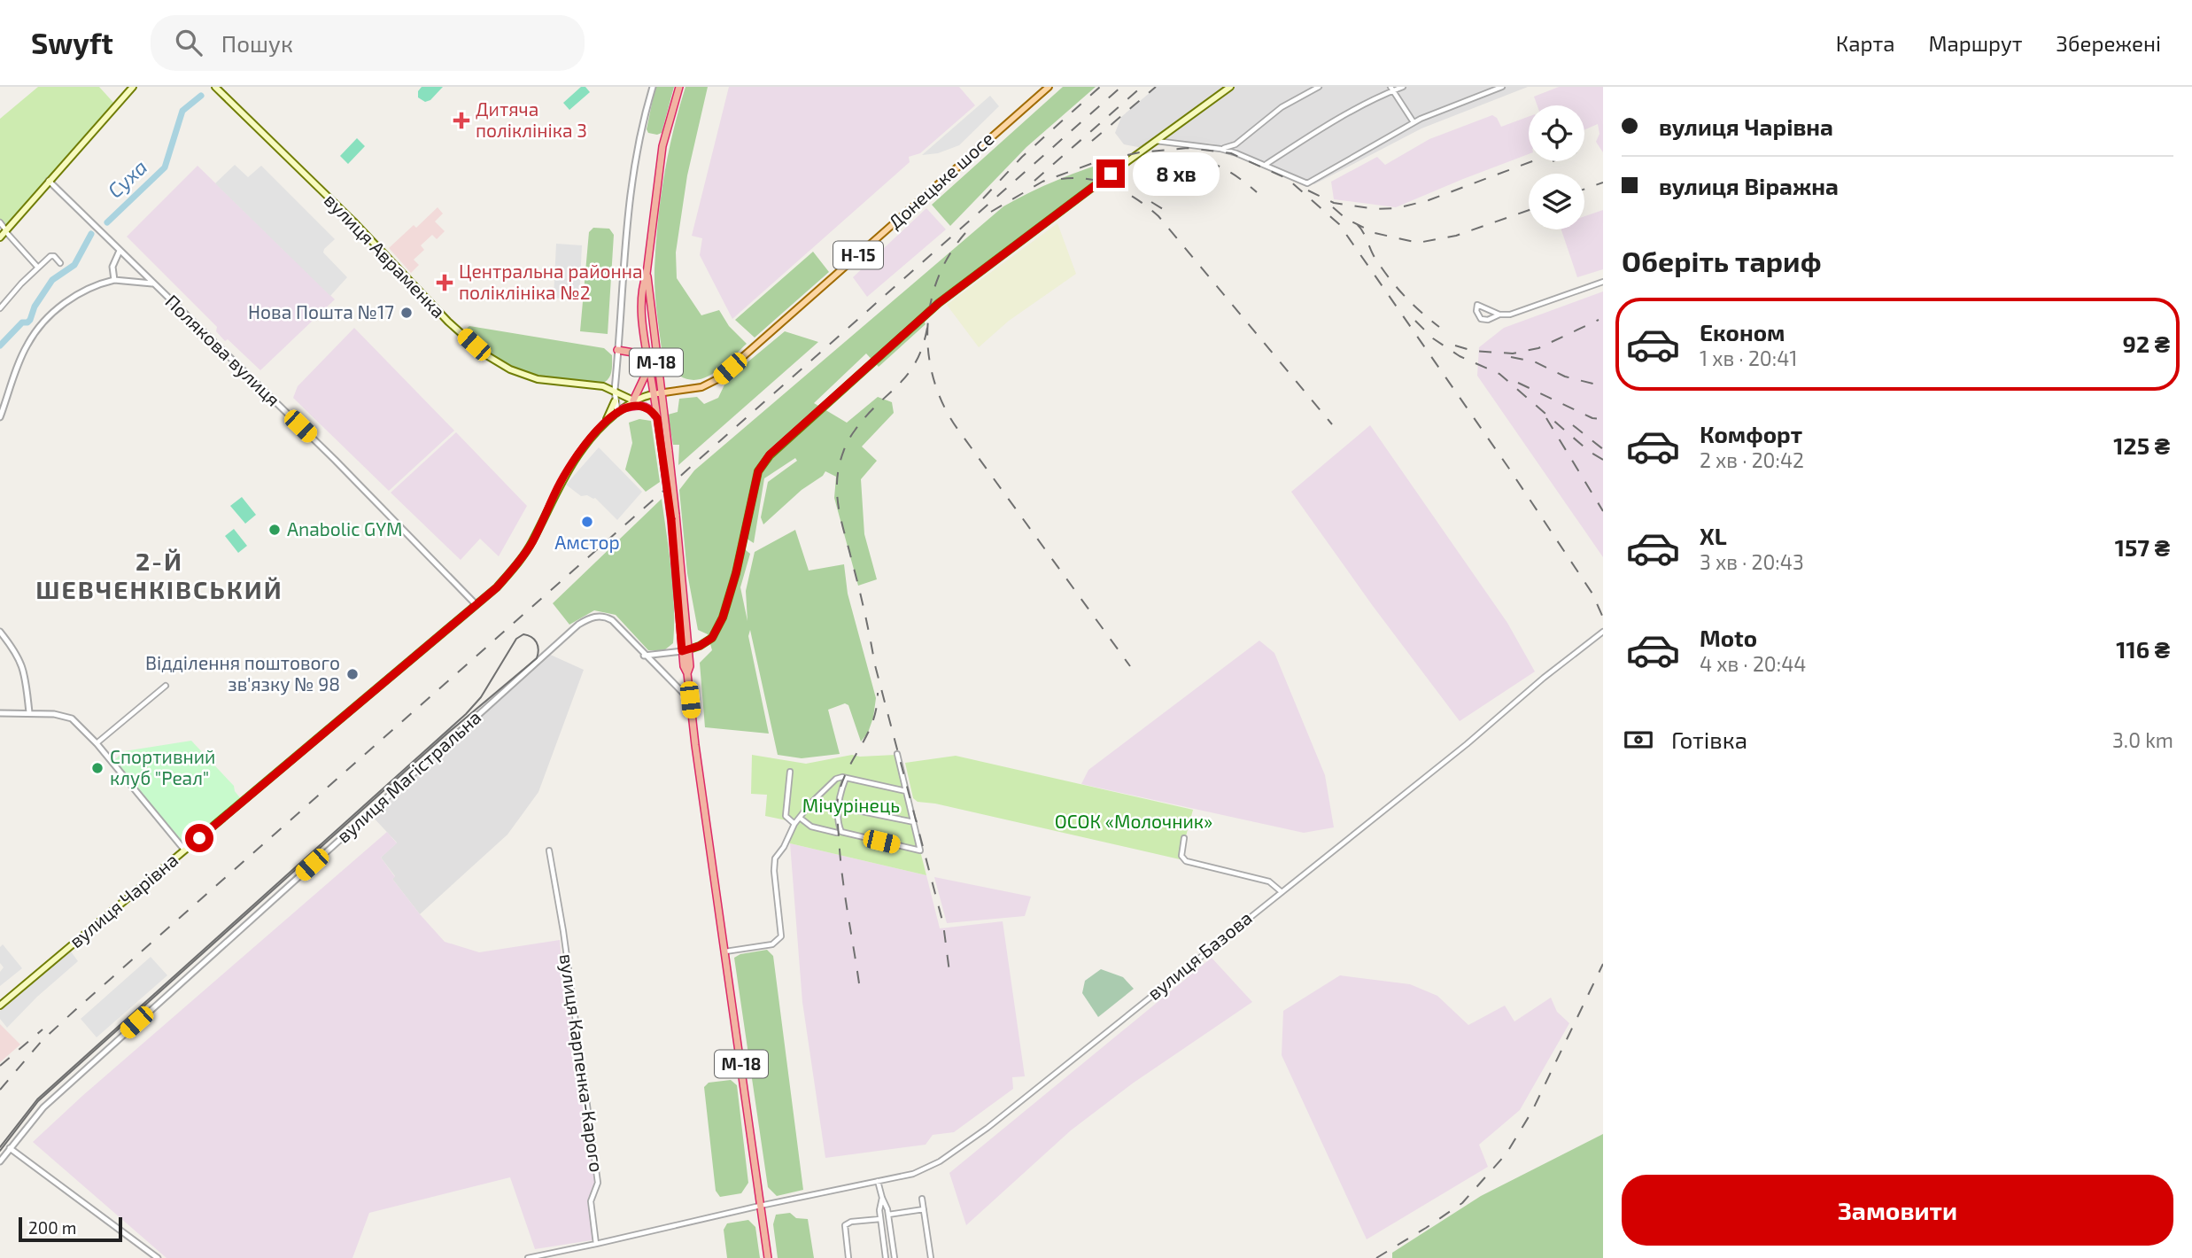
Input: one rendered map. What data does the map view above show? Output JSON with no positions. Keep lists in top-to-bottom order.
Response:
{
  "streets": {
    "highway": ["М-18"],
    "main road": [
      "Донецьке шосе",
      "Н-15",
      "вулиця Авраменка",
      "вулиця Чарівна"
    ],
    "street": [
      "Полякова вулиця",
      "вулиця Магістральна",
      "вулиця Базова",
      "вулиця Карпенка-Карого"
    ]
  },
  "crossings": [
    ["Донецьке шосе", "М-18"],
    ["Донецьке шосе", "вулиця Чарівна"],
    ["Полякова вулиця", "вулиця Чарівна"],
    ["М-18", "вулиця Магістральна"],
    ["М-18", "вулиця Чарівна"],
    ["М-18", "вулиця Базова"]
  ],
  "districts": ["2-Й ШЕВЧЕНКІВСЬКИЙ"],
  "water": ["Суха"],
  "parks": ["Мічурінець", "ОСОК «Молочник»"],
  "places": {
    "health": ["Дитяча поліклініка 3", "Центральна районна поліклініка №2"],
    "other": [
      "Нова Пошта №17",
      "Амстор",
      "Anabolic GYM",
      "Відділення поштового зв'язку № 98",
      "Спортивний клуб \"Реал\""
    ]
  },
  "scale_bar": "200 m",
  "page": {
    "header": "Swyft",
    "search": "Пошук",
    "nav": ["Карта", "Маршрут", "Збережені"],
    "banner": ["вулиця Чарівна", "вулиця Віражна"],
    "bubble": "8 хв",
    "heading": "Оберіть тариф",
    "list": [
      {
        "name": "Економ",
        "note": "1 хв · 20:41",
        "value": "92 ₴"
      },
      {
        "name": "Комфорт",
        "note": "2 хв · 20:42",
        "value": "125 ₴"
      },
      {
        "name": "XL",
        "note": "3 хв · 20:43",
        "value": "157 ₴"
      },
      {
        "name": "Moto",
        "note": "4 хв · 20:44",
        "value": "116 ₴"
      }
    ],
    "pay": ["Готівка", "3.0 km"],
    "buttons": "Замовити",
    "scale": "200 m"
  }
}
